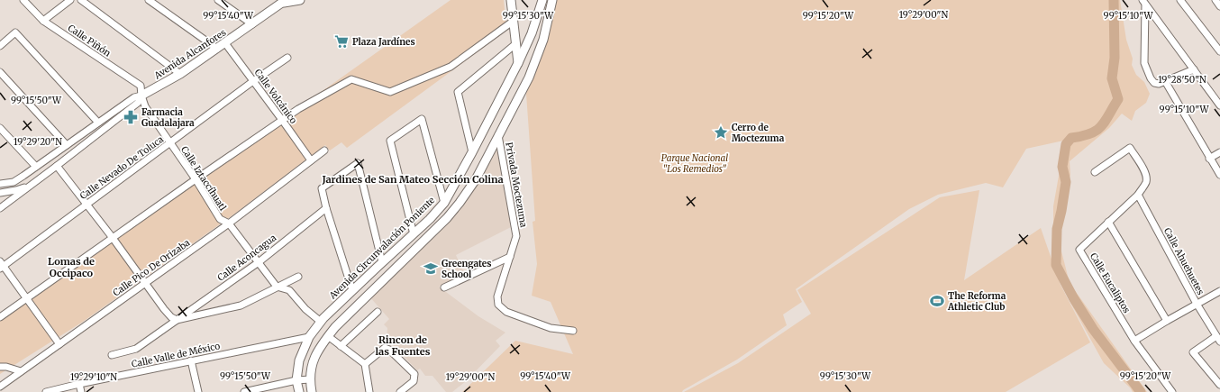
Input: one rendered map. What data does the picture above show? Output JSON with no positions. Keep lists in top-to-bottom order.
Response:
{
  "streets": {
    "main road": ["Avenida Alcanfores", "Avenida Circunvalación Poniente"],
    "street": [
      "Calle Piñón",
      "Calle Volcánico",
      "Calle Nevado De Toluca",
      "Calle Iztaccíhuatl",
      "Privada Moctezuma",
      "Calle Aconcagua",
      "Calle Ahuehuetes",
      "Calle Pico De Orizaba",
      "Calle Eucaliptos",
      "Calle Valle de México"
    ]
  },
  "crossings": [
    ["Calle Piñón", "Avenida Alcanfores"],
    ["Calle Piñón", "Calle Iztaccíhuatl"],
    ["Avenida Alcanfores", "Calle Volcánico"],
    ["Avenida Alcanfores", "Calle Iztaccíhuatl"],
    ["Calle Volcánico", "Calle Nevado De Toluca"],
    ["Calle Volcánico", "Calle Pico De Orizaba"],
    ["Calle Nevado De Toluca", "Calle Iztaccíhuatl"],
    ["Calle Iztaccíhuatl", "Calle Aconcagua"],
    ["Calle Iztaccíhuatl", "Calle Pico De Orizaba"],
    ["Avenida Circunvalación Poniente", "Calle Valle de México"],
    ["Calle Ahuehuetes", "Calle Eucaliptos"]
  ],
  "districts": ["Jardines de San Mateo Sección Colina", "Lomas de Occipaco", "Rincon de las Fuentes"],
  "parks": ["Parque Nacional \"Los Remedios\""],
  "places": {
    "supermarket": ["Plaza Jardínes"],
    "pharmacy": ["Farmacia Guadalajara"],
    "place": ["Cerro de Moctezuma"],
    "school or university": ["Greengates School"],
    "sports": ["The Reforma Athletic Club"]
  },
  "coordinates": [
    "19°29'00\"N",
    "99°15'40\"W",
    "99°15'30\"W",
    "99°15'10\"W",
    "99°15'20\"W",
    "19°28'50\"N",
    "99°15'50\"W",
    "19°29'20\"N",
    "19°29'10\"N"
  ]
}
